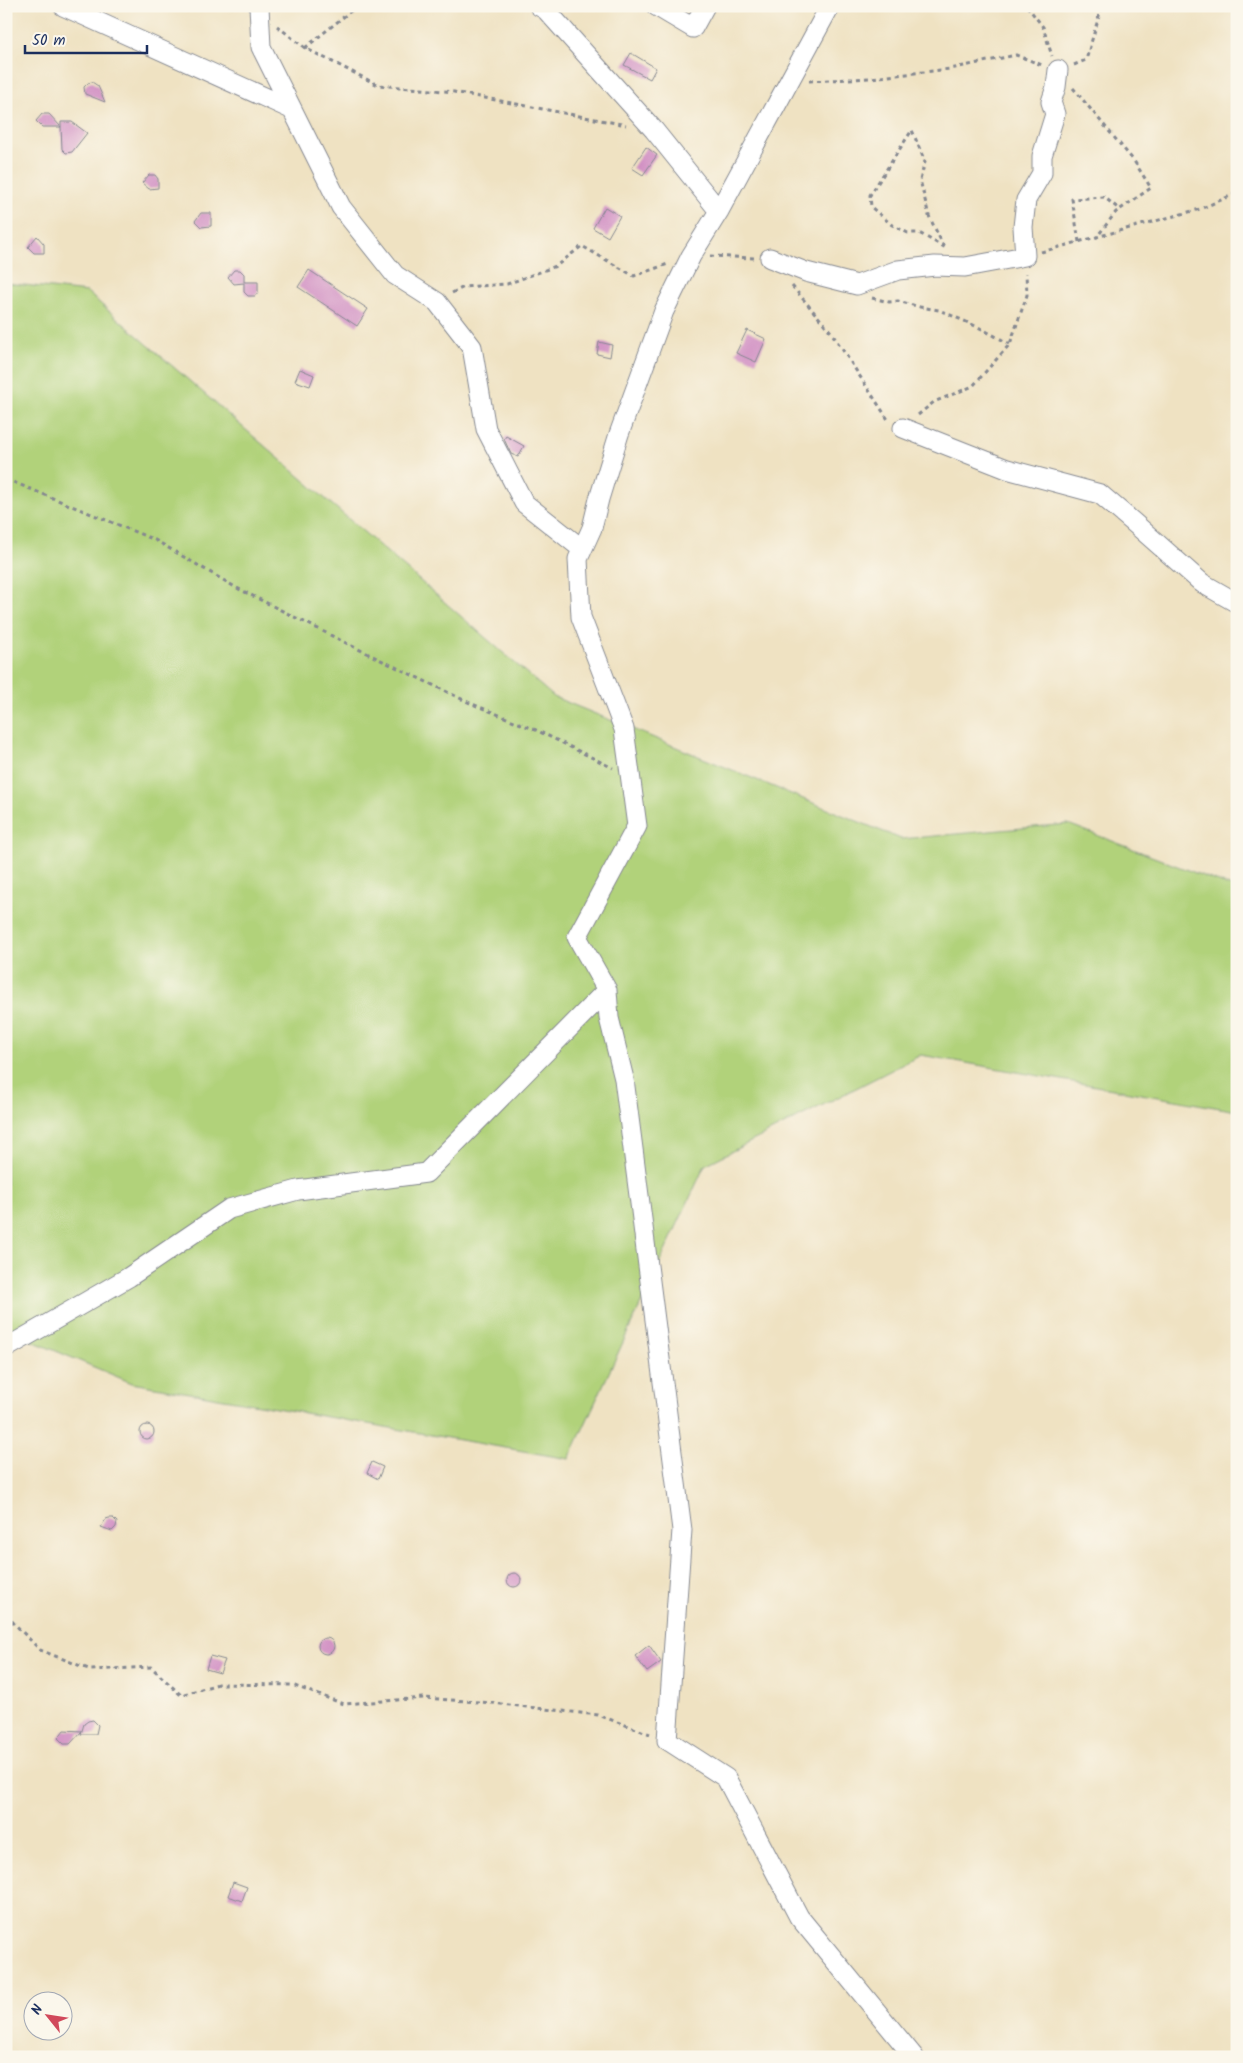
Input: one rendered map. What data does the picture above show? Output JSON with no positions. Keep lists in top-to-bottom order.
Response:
{
  "scale_bar": "50 m",
  "north": "top left"
}
